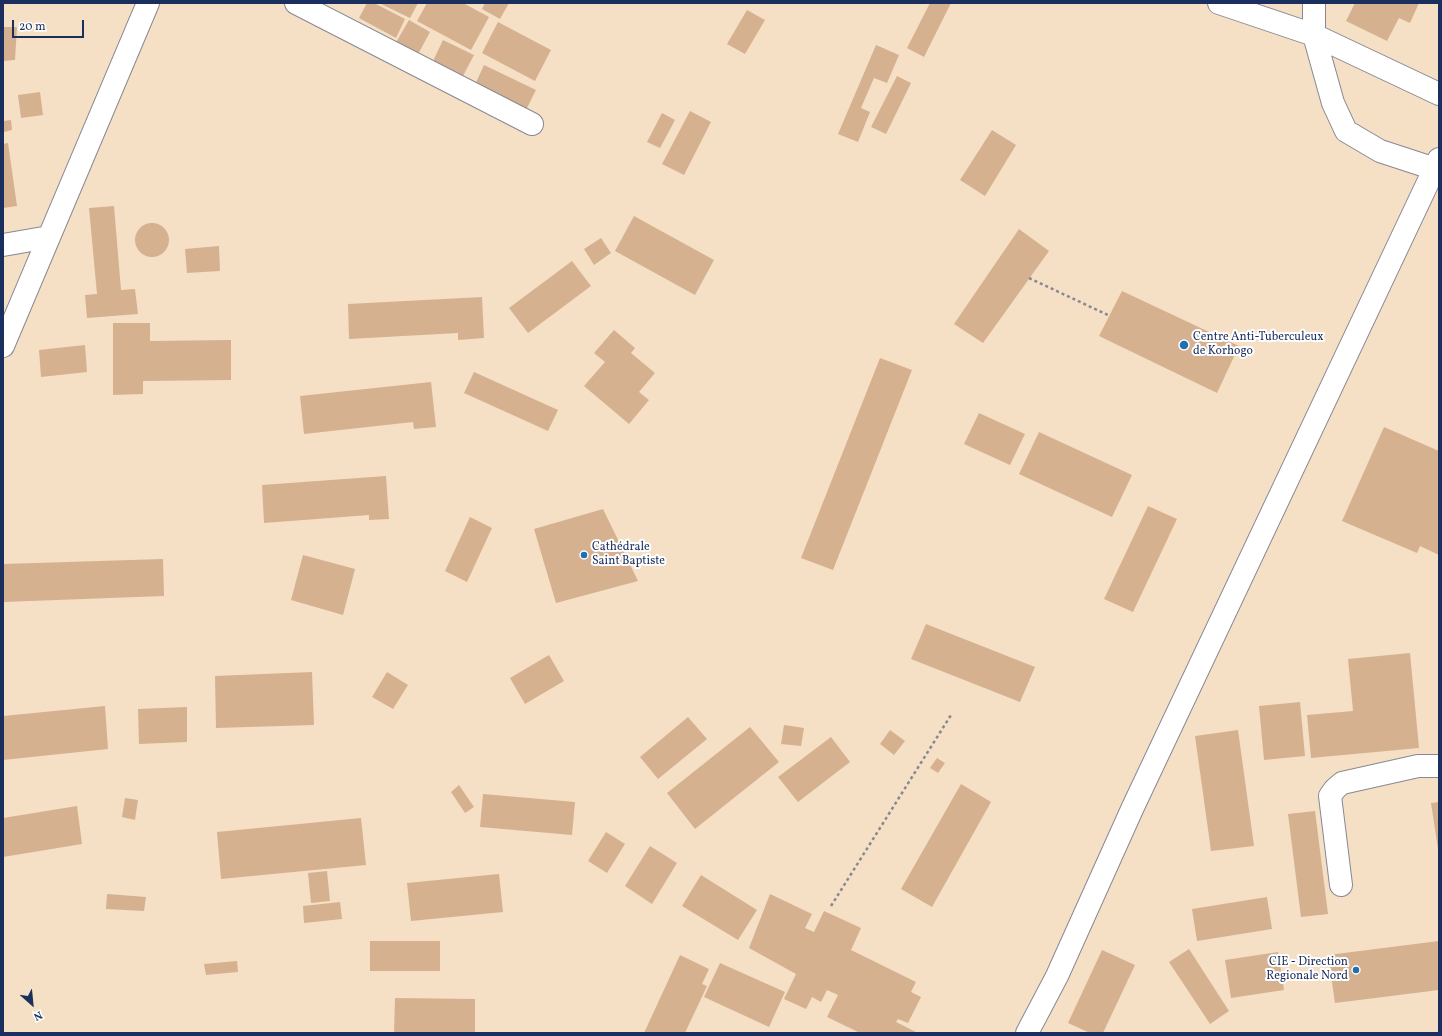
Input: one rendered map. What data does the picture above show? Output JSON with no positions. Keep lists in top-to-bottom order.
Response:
{
  "places": ["Centre Anti-Tuberculeux de Korhogo", "Cathédrale Saint Baptiste", "CIE - Direction Regionale Nord"],
  "scale_bar": "20 m",
  "north": "bottom right"
}
